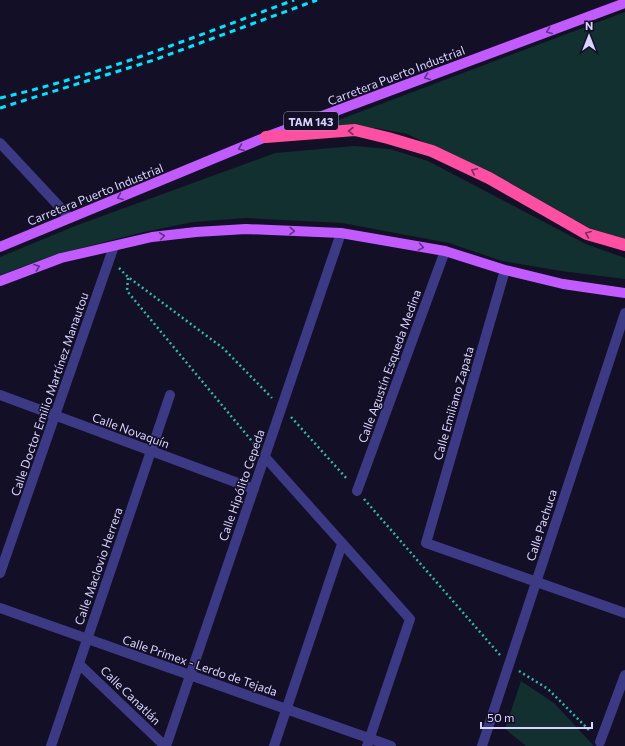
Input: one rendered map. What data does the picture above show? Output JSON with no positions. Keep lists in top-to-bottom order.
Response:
{
  "streets": {
    "main road": ["Carretera Puerto Industrial", "TAM 143"],
    "street": [
      "Calle Agustín Esqueda Medina",
      "Calle Doctor Emilio Martínez Manautou",
      "Calle Emiliano Zapata",
      "Calle Novaquín",
      "Calle Hipólito Cepeda",
      "Calle Pachuca",
      "Calle Maclovio Herrera",
      "Calle Primex - Lerdo de Tejada",
      "Calle Canatlán"
    ]
  },
  "crossings": [
    ["Calle Doctor Emilio Martínez Manautou", "Calle Novaquín"],
    ["Calle Emiliano Zapata", "Calle Pachuca"],
    ["Calle Novaquín", "Calle Hipólito Cepeda"],
    ["Calle Novaquín", "Calle Maclovio Herrera"],
    ["Calle Hipólito Cepeda", "Calle Primex - Lerdo de Tejada"],
    ["Calle Hipólito Cepeda", "Calle Canatlán"],
    ["Calle Maclovio Herrera", "Calle Primex - Lerdo de Tejada"],
    ["Calle Maclovio Herrera", "Calle Canatlán"]
  ],
  "scale_bar": "50 m",
  "north": "top"
}
